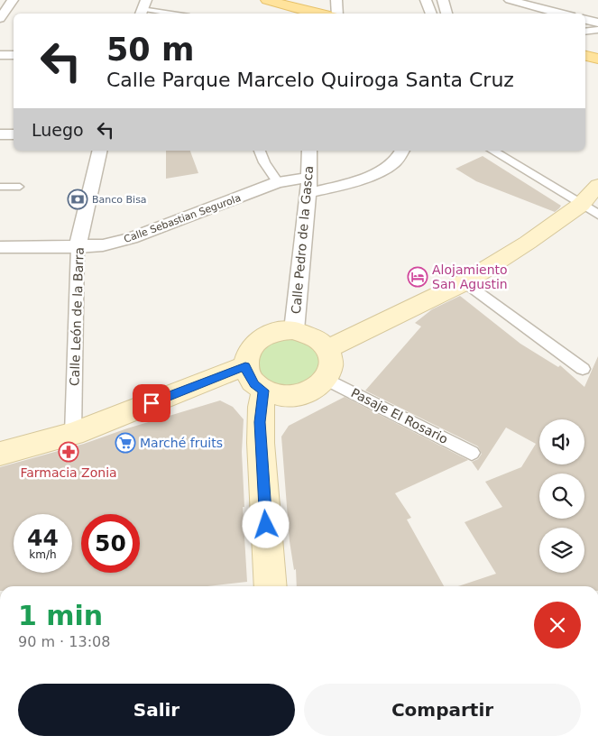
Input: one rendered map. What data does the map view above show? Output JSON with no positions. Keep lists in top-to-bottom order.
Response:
{
  "streets": {
    "street": [
      "Calle Sebastian Segurola",
      "Calle Pedro de la Gasca",
      "Calle León de la Barra",
      "Pasaje El Rosario"
    ]
  },
  "crossings": [
    ["Calle Sebastian Segurola", "Calle Pedro de la Gasca"],
    ["Calle Sebastian Segurola", "Calle León de la Barra"],
    ["Calle Pedro de la Gasca", "Pasaje El Rosario"]
  ],
  "places": {
    "bank": ["Banco Bisa"],
    "hotel": ["Alojamiento San Agustin"],
    "supermarket": ["Marché fruits"],
    "pharmacy": ["Farmacia Zonia"]
  },
  "page": {
    "turn": ["50 m", "Calle Parque Marcelo Quiroga Santa Cruz"],
    "then": "Luego",
    "speed": "44 km/h",
    "limit": "50",
    "heading": ["1 min", "90 m · 13:08"],
    "buttons": ["Salir", "Compartir"]
  }
}
